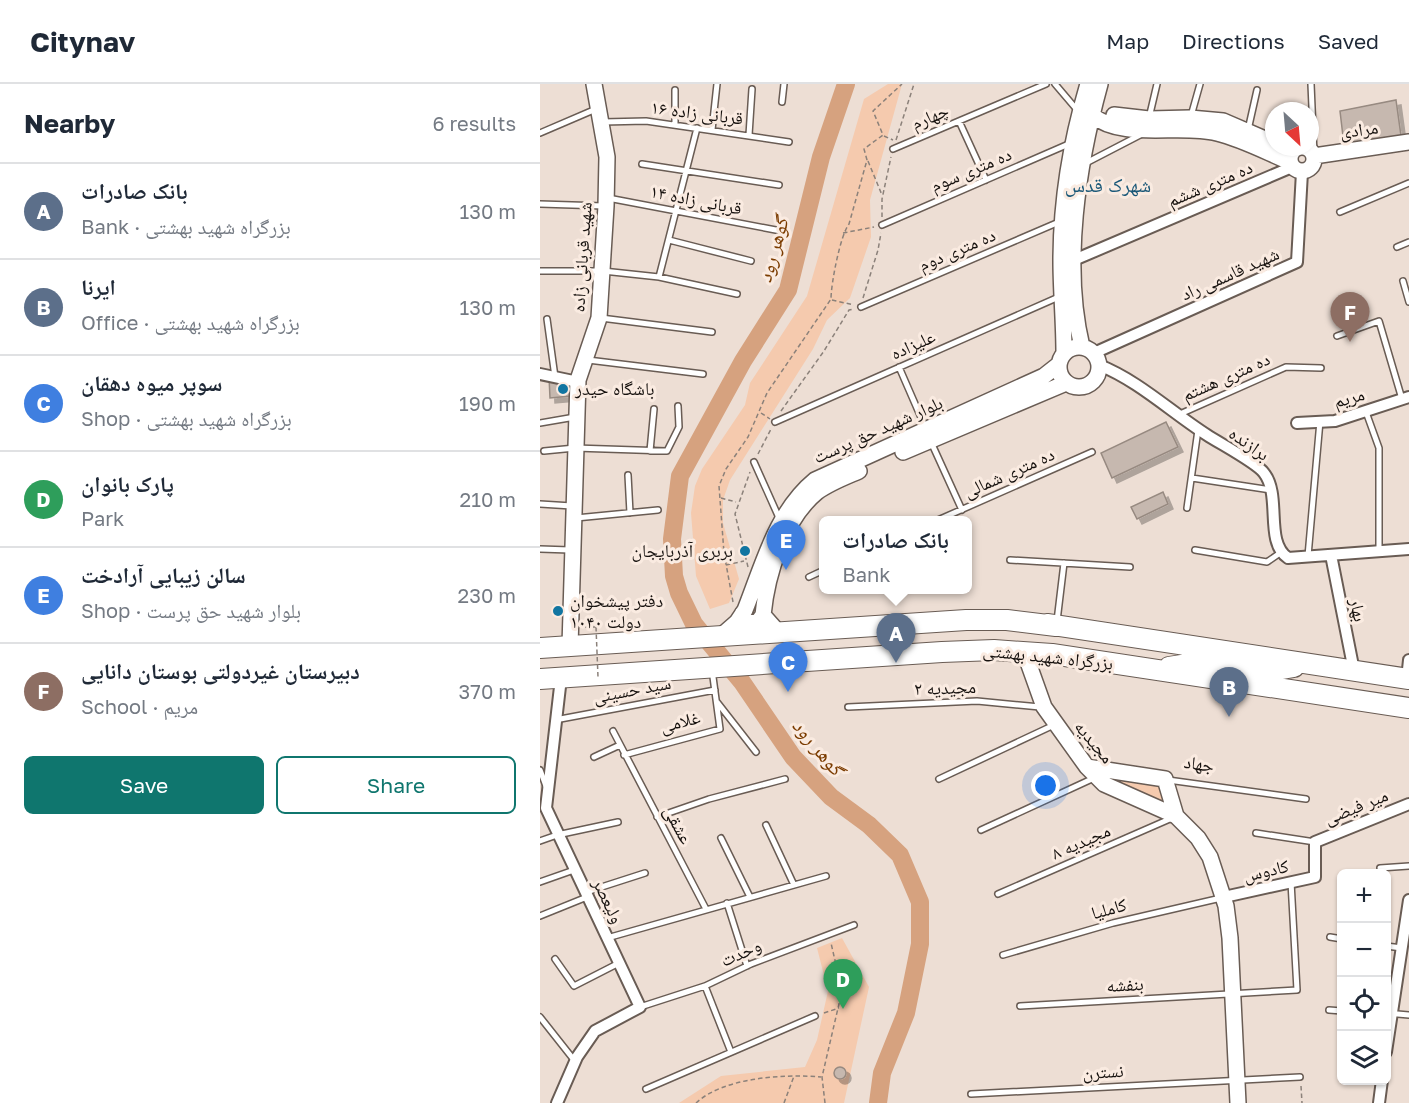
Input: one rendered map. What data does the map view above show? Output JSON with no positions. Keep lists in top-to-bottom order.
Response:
{
  "streets": {
    "highway": ["بزرگراه شهید بهشتی"],
    "street": [
      "مرادی",
      "ده متری ششم",
      "شهید قربانی زاده",
      "شهید قاسمی راد",
      "مریم",
      "بلوار شهید حق پرست",
      "برازنده",
      "بهار",
      "مجیدیه",
      "جهاد",
      "میر فیضی",
      "کادوس",
      "ولیعصر"
    ],
    "lane": [
      "قربانی زاده ۱۶",
      "چهارم",
      "ده متری سوم",
      "قربانی زاده ۱۴",
      "ده متری دوم",
      "علیزاده",
      "ده متری هشتم",
      "ده متری شمالی",
      "مجیدیه ۲",
      "سید حسینی",
      "غلامی",
      "عشقی",
      "مجیدیه ۸",
      "کاملیا",
      "وحدت",
      "بنفشه",
      "نسترن"
    ]
  },
  "crossings": [
    ["قربانی زاده ۱۶", "شهید قربانی زاده"],
    ["ده متری ششم", "شهید قاسمی راد"],
    ["قربانی زاده ۱۴", "شهید قربانی زاده"],
    ["شهید قربانی زاده", "بزرگراه شهید بهشتی"],
    ["شهید قاسمی راد", "بلوار شهید حق پرست"],
    ["شهید قاسمی راد", "برازنده"],
    ["ده متری هشتم", "برازنده"],
    ["بلوار شهید حق پرست", "برازنده"],
    ["بلوار شهید حق پرست", "بزرگراه شهید بهشتی"],
    ["بهار", "بزرگراه شهید بهشتی"],
    ["بزرگراه شهید بهشتی", "غلامی"],
    ["بزرگراه شهید بهشتی", "مجیدیه"],
    ["بزرگراه شهید بهشتی", "ولیعصر"],
    ["مجیدیه ۲", "مجیدیه"],
    ["سید حسینی", "غلامی"],
    ["سید حسینی", "ولیعصر"],
    ["غلامی", "عشقی"],
    ["مجیدیه", "جهاد"],
    ["مجیدیه", "مجیدیه ۸"],
    ["میر فیضی", "کادوس"],
    ["کادوس", "کاملیا"],
    ["کادوس", "بنفشه"],
    ["ولیعصر", "وحدت"]
  ],
  "districts": ["شهرک قدس"],
  "water": ["گوهر رود"],
  "places": ["باشگاه حیدر", "بربری آذربایجان", "دفتر پیشخوان دولت ۱۰۴۰"],
  "north": "bottom right",
  "page": {
    "header": "Citynav",
    "nav": ["Map", "Directions", "Saved"],
    "heading": ["Nearby", "6 results"],
    "list": [
      {
        "mark": "A",
        "name": "بانک صادرات",
        "note": "Bank · بزرگراه شهید بهشتی",
        "value": "130 m"
      },
      {
        "mark": "B",
        "name": "ایرنا",
        "note": "Office · بزرگراه شهید بهشتی",
        "value": "130 m"
      },
      {
        "mark": "C",
        "name": "سوپر میوه دهقان",
        "note": "Shop · بزرگراه شهید بهشتی",
        "value": "190 m"
      },
      {
        "mark": "D",
        "name": "پارک بانوان",
        "note": "Park",
        "value": "210 m"
      },
      {
        "mark": "E",
        "name": "سالن زیبایی آرادخت",
        "note": "Shop · بلوار شهید حق پرست",
        "value": "230 m"
      },
      {
        "mark": "F",
        "name": "دبیرستان غیردولتی بوستان دانایی",
        "note": "School · مریم",
        "value": "370 m"
      }
    ],
    "pins": [
      "F",
      "E",
      "A",
      "C",
      "B",
      "D"
    ],
    "popup": ["بانک صادرات", "Bank"],
    "buttons": ["Save", "Share"],
    "map_buttons": ["+", "−"]
  }
}
